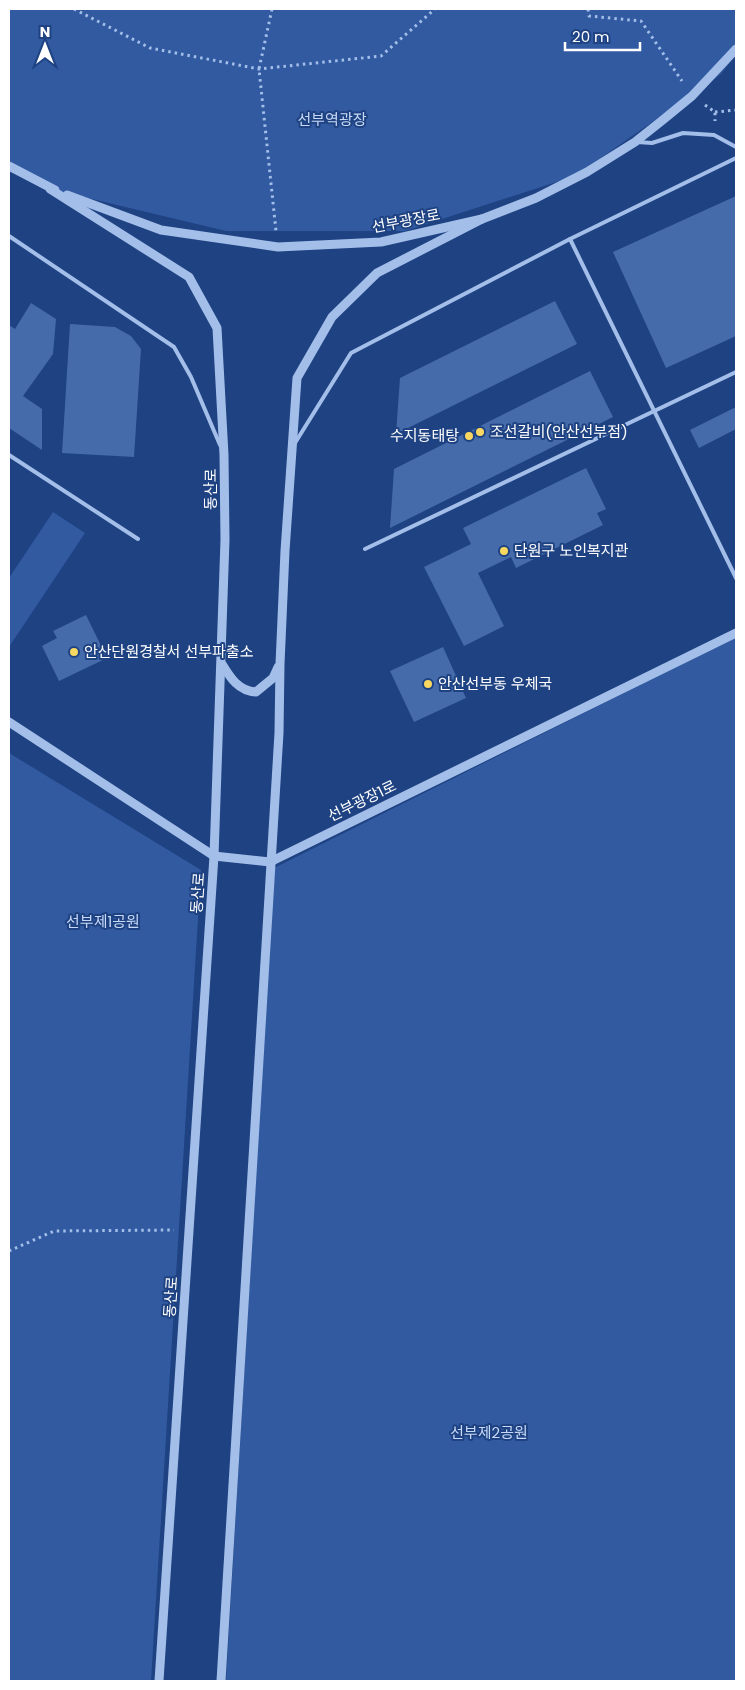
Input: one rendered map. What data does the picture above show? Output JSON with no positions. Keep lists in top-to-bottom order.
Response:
{
  "streets": {
    "street": ["선부광장로", "동산로", "선부광장1로"]
  },
  "crossings": [
    ["선부광장로", "동산로"]
  ],
  "parks": ["선부역광장", "선부제1공원", "선부제2공원"],
  "places": [
    "조선갈비(안산선부점)",
    "수지동태탕",
    "단원구 노인복지관",
    "안산단원경찰서 선부파출소",
    "안산선부동 우체국"
  ],
  "scale_bar": "20 m",
  "north": "top"
}
